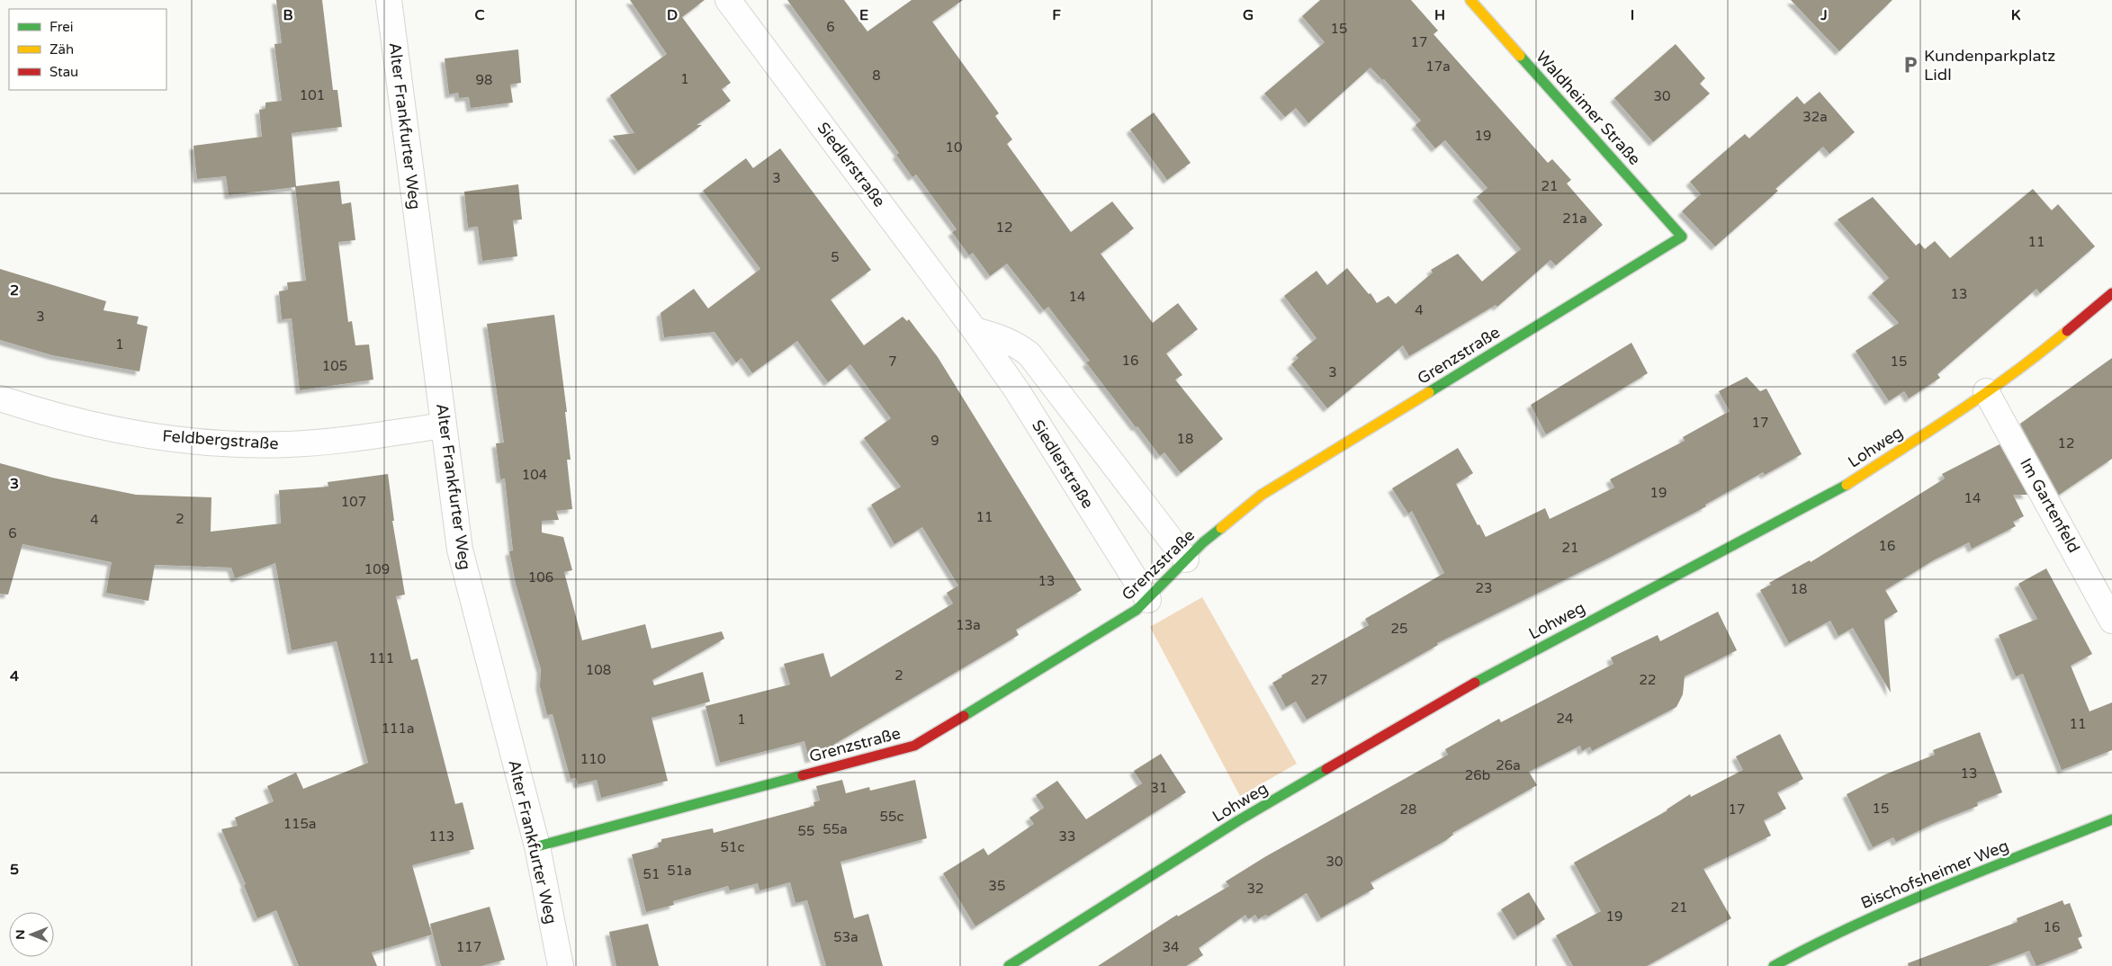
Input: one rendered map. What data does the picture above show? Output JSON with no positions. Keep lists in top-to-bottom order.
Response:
{
  "streets": {
    "street": [
      "Waldheimer Straße",
      "Alter Frankfurter Weg",
      "Siedlerstraße",
      "Grenzstraße",
      "Feldbergstraße",
      "Lohweg",
      "Im Gartenfeld",
      "Bischofsheimer Weg"
    ]
  },
  "crossings": [
    ["Waldheimer Straße", "Grenzstraße"],
    ["Alter Frankfurter Weg", "Grenzstraße"],
    ["Alter Frankfurter Weg", "Feldbergstraße"],
    ["Siedlerstraße", "Grenzstraße"],
    ["Lohweg", "Im Gartenfeld"]
  ],
  "places": {
    "parking": ["Kundenparkplatz Lidl"]
  },
  "house_numbers": [
    "6",
    "15",
    "17",
    "17a",
    "8",
    "1",
    "98",
    "101",
    "30",
    "32a",
    "19",
    "10",
    "3",
    "21",
    "21a",
    "12",
    "11",
    "5",
    "13",
    "14",
    "4",
    "3",
    "1",
    "16",
    "7",
    "15",
    "105",
    "3",
    "17",
    "18",
    "9",
    "12",
    "104",
    "19",
    "14",
    "107",
    "11",
    "2",
    "4",
    "6",
    "16",
    "21",
    "109",
    "106",
    "13",
    "23",
    "18",
    "13a",
    "25",
    "111",
    "108",
    "2",
    "27",
    "22",
    "24",
    "1",
    "11",
    "111a",
    "110",
    "26a",
    "13",
    "26b",
    "31",
    "15",
    "28",
    "17",
    "55c",
    "115a",
    "55a",
    "55",
    "113",
    "33",
    "51c",
    "30",
    "51a",
    "51",
    "35",
    "32",
    "21",
    "19",
    "16",
    "53a",
    "117",
    "34"
  ],
  "legend": ["Frei", "Zäh", "Stau"],
  "north": "left",
  "grid": {
    "columns": [
      "B",
      "C",
      "D",
      "E",
      "F",
      "G",
      "H",
      "I",
      "J",
      "K"
    ],
    "rows": [
      "2",
      "3",
      "4",
      "5"
    ]
  }
}
